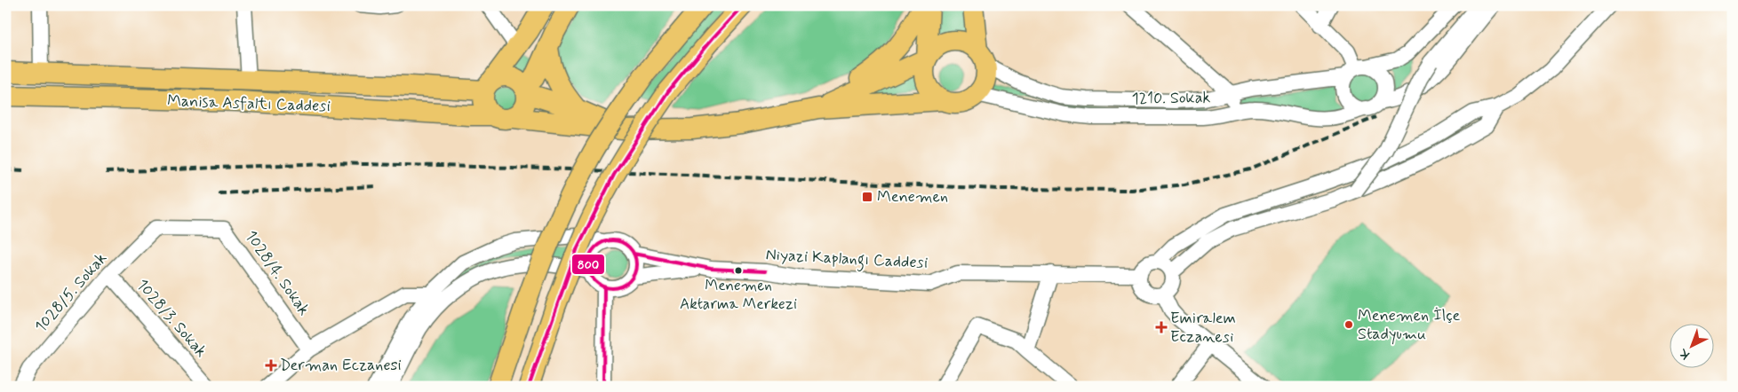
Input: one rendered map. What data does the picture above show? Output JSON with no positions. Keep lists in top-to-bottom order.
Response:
{
  "streets": {
    "highway": ["Manisa Asfaltı Caddesi"],
    "street": [
      "1210. Sokak",
      "Niyazi Kaplangı Caddesi",
      "1028/4. Sokak",
      "1028/5. Sokak",
      "1028/3. Sokak"
    ]
  },
  "crossings": [
    ["1028/4. Sokak", "1028/5. Sokak"],
    ["1028/5. Sokak", "1028/3. Sokak"]
  ],
  "places": {
    "transit": ["Menemen"],
    "other": ["Menemen Aktarma Merkezi", "Menemen İlçe Stadyumu"],
    "health": ["Emiralem Eczanesi", "Derman Eczanesi"]
  },
  "lines": ["transit line 800"],
  "north": "bottom left"
}
